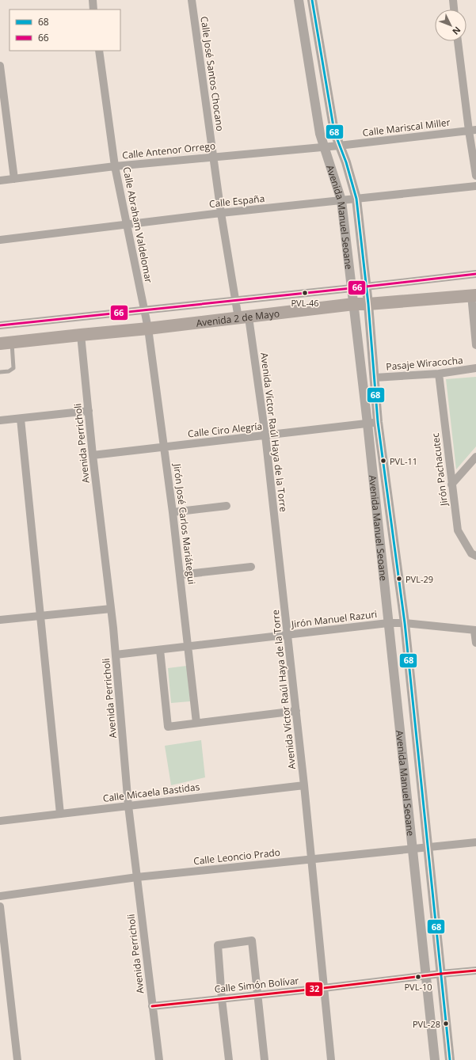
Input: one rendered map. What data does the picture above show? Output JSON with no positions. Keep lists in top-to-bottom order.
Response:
{
  "streets": {
    "highway": ["Avenida 2 de Mayo"],
    "street": [
      "Calle José Santos Chocano",
      "Calle Mariscal Miller",
      "Calle Antenor Orrego",
      "Calle España",
      "Avenida Manuel Seoane",
      "Calle Abraham Valdelomar",
      "Pasaje Wiracocha",
      "Calle Ciro Alegría",
      "Avenida Víctor Raúl Haya de la Torre",
      "Avenida Perricholi",
      "Jirón Pachacutec",
      "Jirón José Carlos Mariátegui",
      "Jirón Manuel Razuri",
      "Calle Micaela Bastidas",
      "Calle Leoncio Prado",
      "Calle Simón Bolívar"
    ]
  },
  "crossings": [
    ["Calle José Santos Chocano", "Calle Antenor Orrego"],
    ["Calle José Santos Chocano", "Calle España"],
    ["Calle José Santos Chocano", "Avenida 2 de Mayo"],
    ["Calle José Santos Chocano", "Avenida Víctor Raúl Haya de la Torre"],
    ["Calle Mariscal Miller", "Calle Antenor Orrego"],
    ["Calle Mariscal Miller", "Avenida Manuel Seoane"],
    ["Calle Antenor Orrego", "Avenida Manuel Seoane"],
    ["Calle Antenor Orrego", "Calle Abraham Valdelomar"],
    ["Calle España", "Avenida Manuel Seoane"],
    ["Calle España", "Calle Abraham Valdelomar"],
    ["Avenida Manuel Seoane", "Avenida 2 de Mayo"],
    ["Avenida Manuel Seoane", "Pasaje Wiracocha"],
    ["Avenida Manuel Seoane", "Calle Ciro Alegría"],
    ["Avenida Manuel Seoane", "Jirón Manuel Razuri"],
    ["Avenida Manuel Seoane", "Calle Leoncio Prado"],
    ["Avenida Manuel Seoane", "Calle Simón Bolívar"],
    ["Calle Abraham Valdelomar", "Avenida 2 de Mayo"],
    ["Calle Abraham Valdelomar", "Jirón José Carlos Mariátegui"],
    ["Avenida 2 de Mayo", "Avenida Víctor Raúl Haya de la Torre"],
    ["Avenida 2 de Mayo", "Avenida Perricholi"],
    ["Avenida 2 de Mayo", "Jirón José Carlos Mariátegui"],
    ["Pasaje Wiracocha", "Jirón Pachacutec"],
    ["Calle Ciro Alegría", "Avenida Víctor Raúl Haya de la Torre"],
    ["Calle Ciro Alegría", "Avenida Perricholi"],
    ["Calle Ciro Alegría", "Jirón José Carlos Mariátegui"],
    ["Avenida Víctor Raúl Haya de la Torre", "Jirón Manuel Razuri"],
    ["Avenida Víctor Raúl Haya de la Torre", "Calle Micaela Bastidas"],
    ["Avenida Víctor Raúl Haya de la Torre", "Calle Leoncio Prado"],
    ["Avenida Víctor Raúl Haya de la Torre", "Calle Simón Bolívar"],
    ["Avenida Perricholi", "Jirón Manuel Razuri"],
    ["Avenida Perricholi", "Calle Micaela Bastidas"],
    ["Avenida Perricholi", "Calle Leoncio Prado"],
    ["Avenida Perricholi", "Calle Simón Bolívar"],
    ["Jirón José Carlos Mariátegui", "Jirón Manuel Razuri"]
  ],
  "places": [
    "PVL-46",
    "PVL-11",
    "PVL-29",
    "PVL-10",
    "PVL-28"
  ],
  "lines": ["transit line 68", "transit line 66", "transit line 32"],
  "legend": ["68", "66"],
  "north": "bottom right"
}
